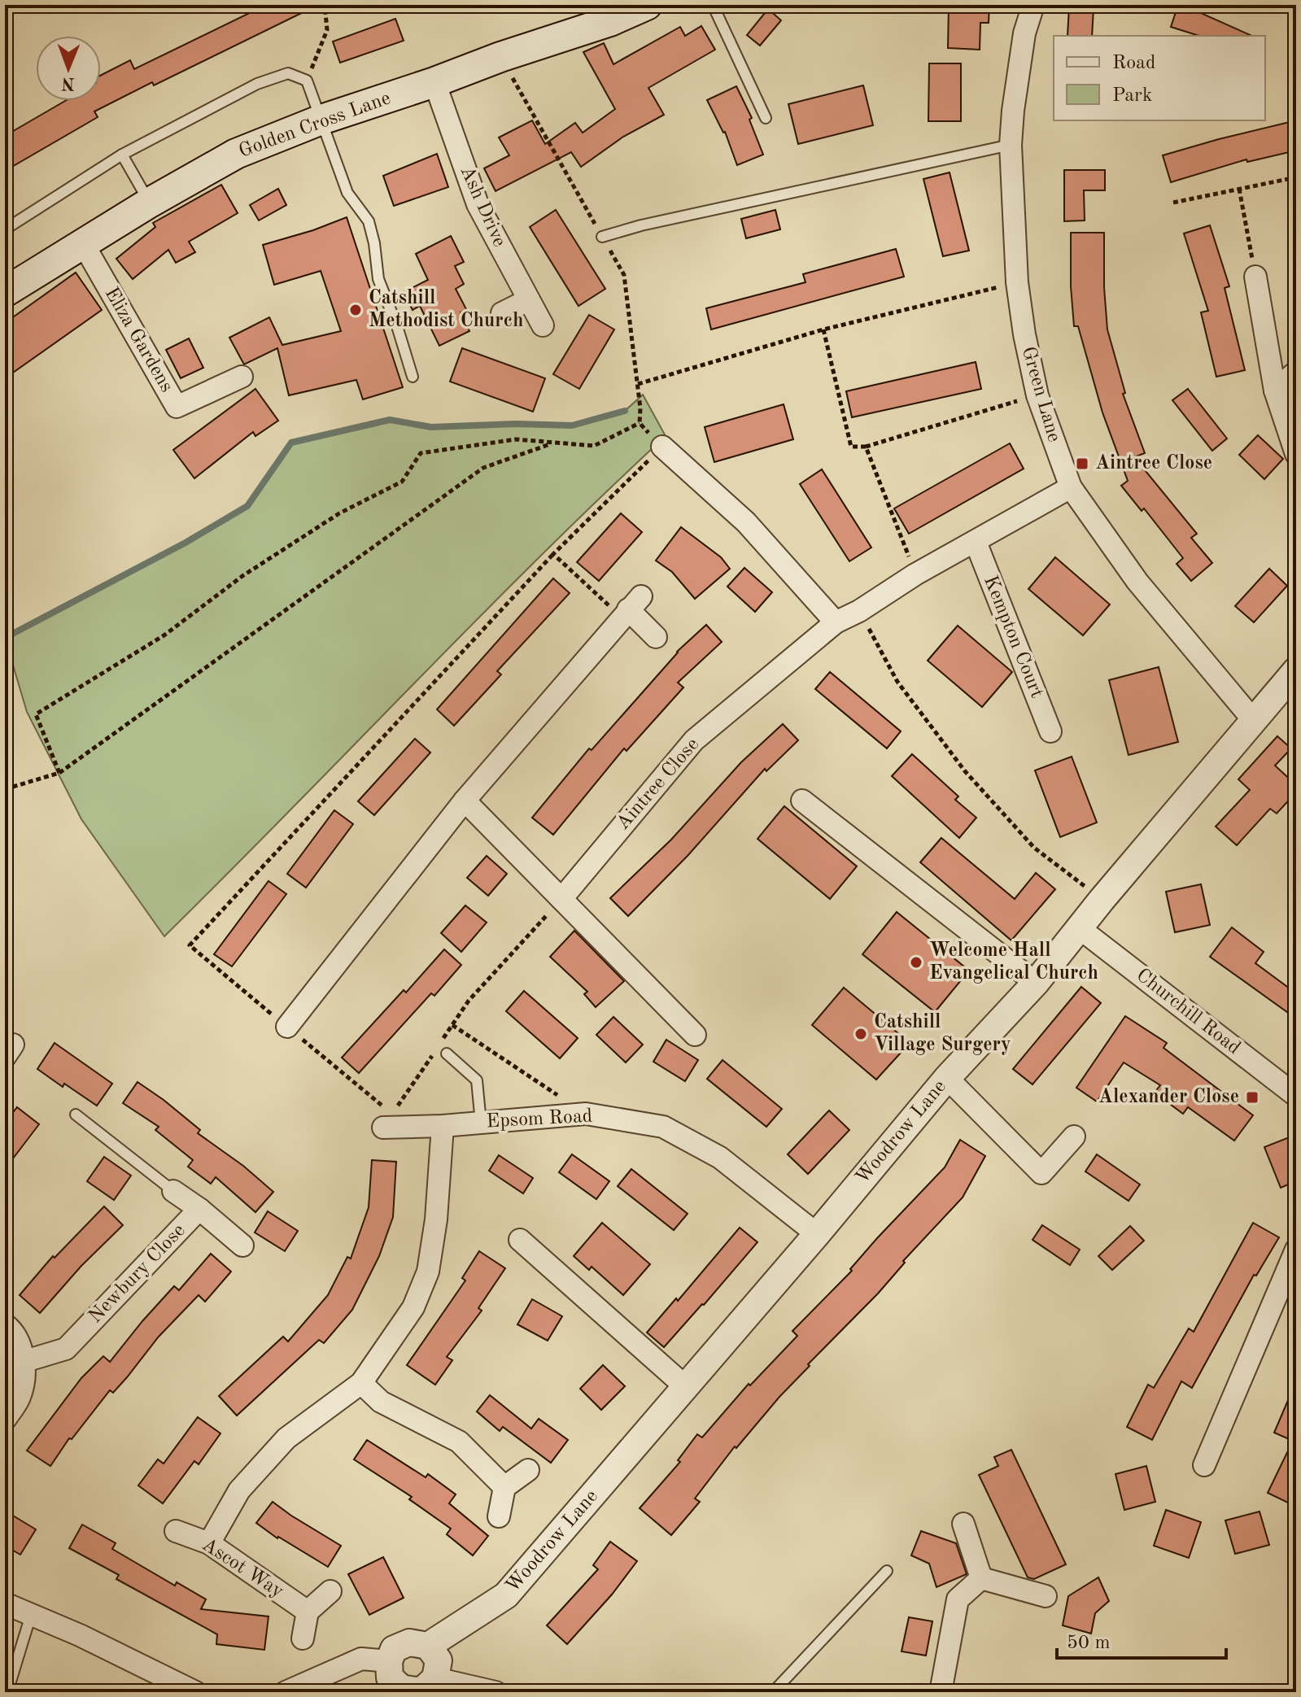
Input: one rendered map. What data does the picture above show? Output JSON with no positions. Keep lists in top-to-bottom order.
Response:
{
  "streets": {
    "main road": ["Golden Cross Lane"],
    "street": [
      "Ash Drive",
      "Eliza Gardens",
      "Green Lane",
      "Kempton Court",
      "Aintree Close",
      "Churchill Road",
      "Epsom Road",
      "Woodrow Lane",
      "Newbury Close",
      "Ascot Way"
    ]
  },
  "crossings": [
    ["Golden Cross Lane", "Ash Drive"],
    ["Golden Cross Lane", "Eliza Gardens"],
    ["Green Lane", "Aintree Close"],
    ["Green Lane", "Woodrow Lane"],
    ["Kempton Court", "Aintree Close"],
    ["Churchill Road", "Woodrow Lane"],
    ["Epsom Road", "Woodrow Lane"]
  ],
  "places": {
    "other": ["Catshill Methodist Church", "Welcome Hall Evangelical Church", "Catshill Village Surgery"],
    "transit": ["Aintree Close", "Alexander Close"]
  },
  "legend": ["Road", "Park"],
  "scale_bar": "50 m",
  "north": "bottom"
}
